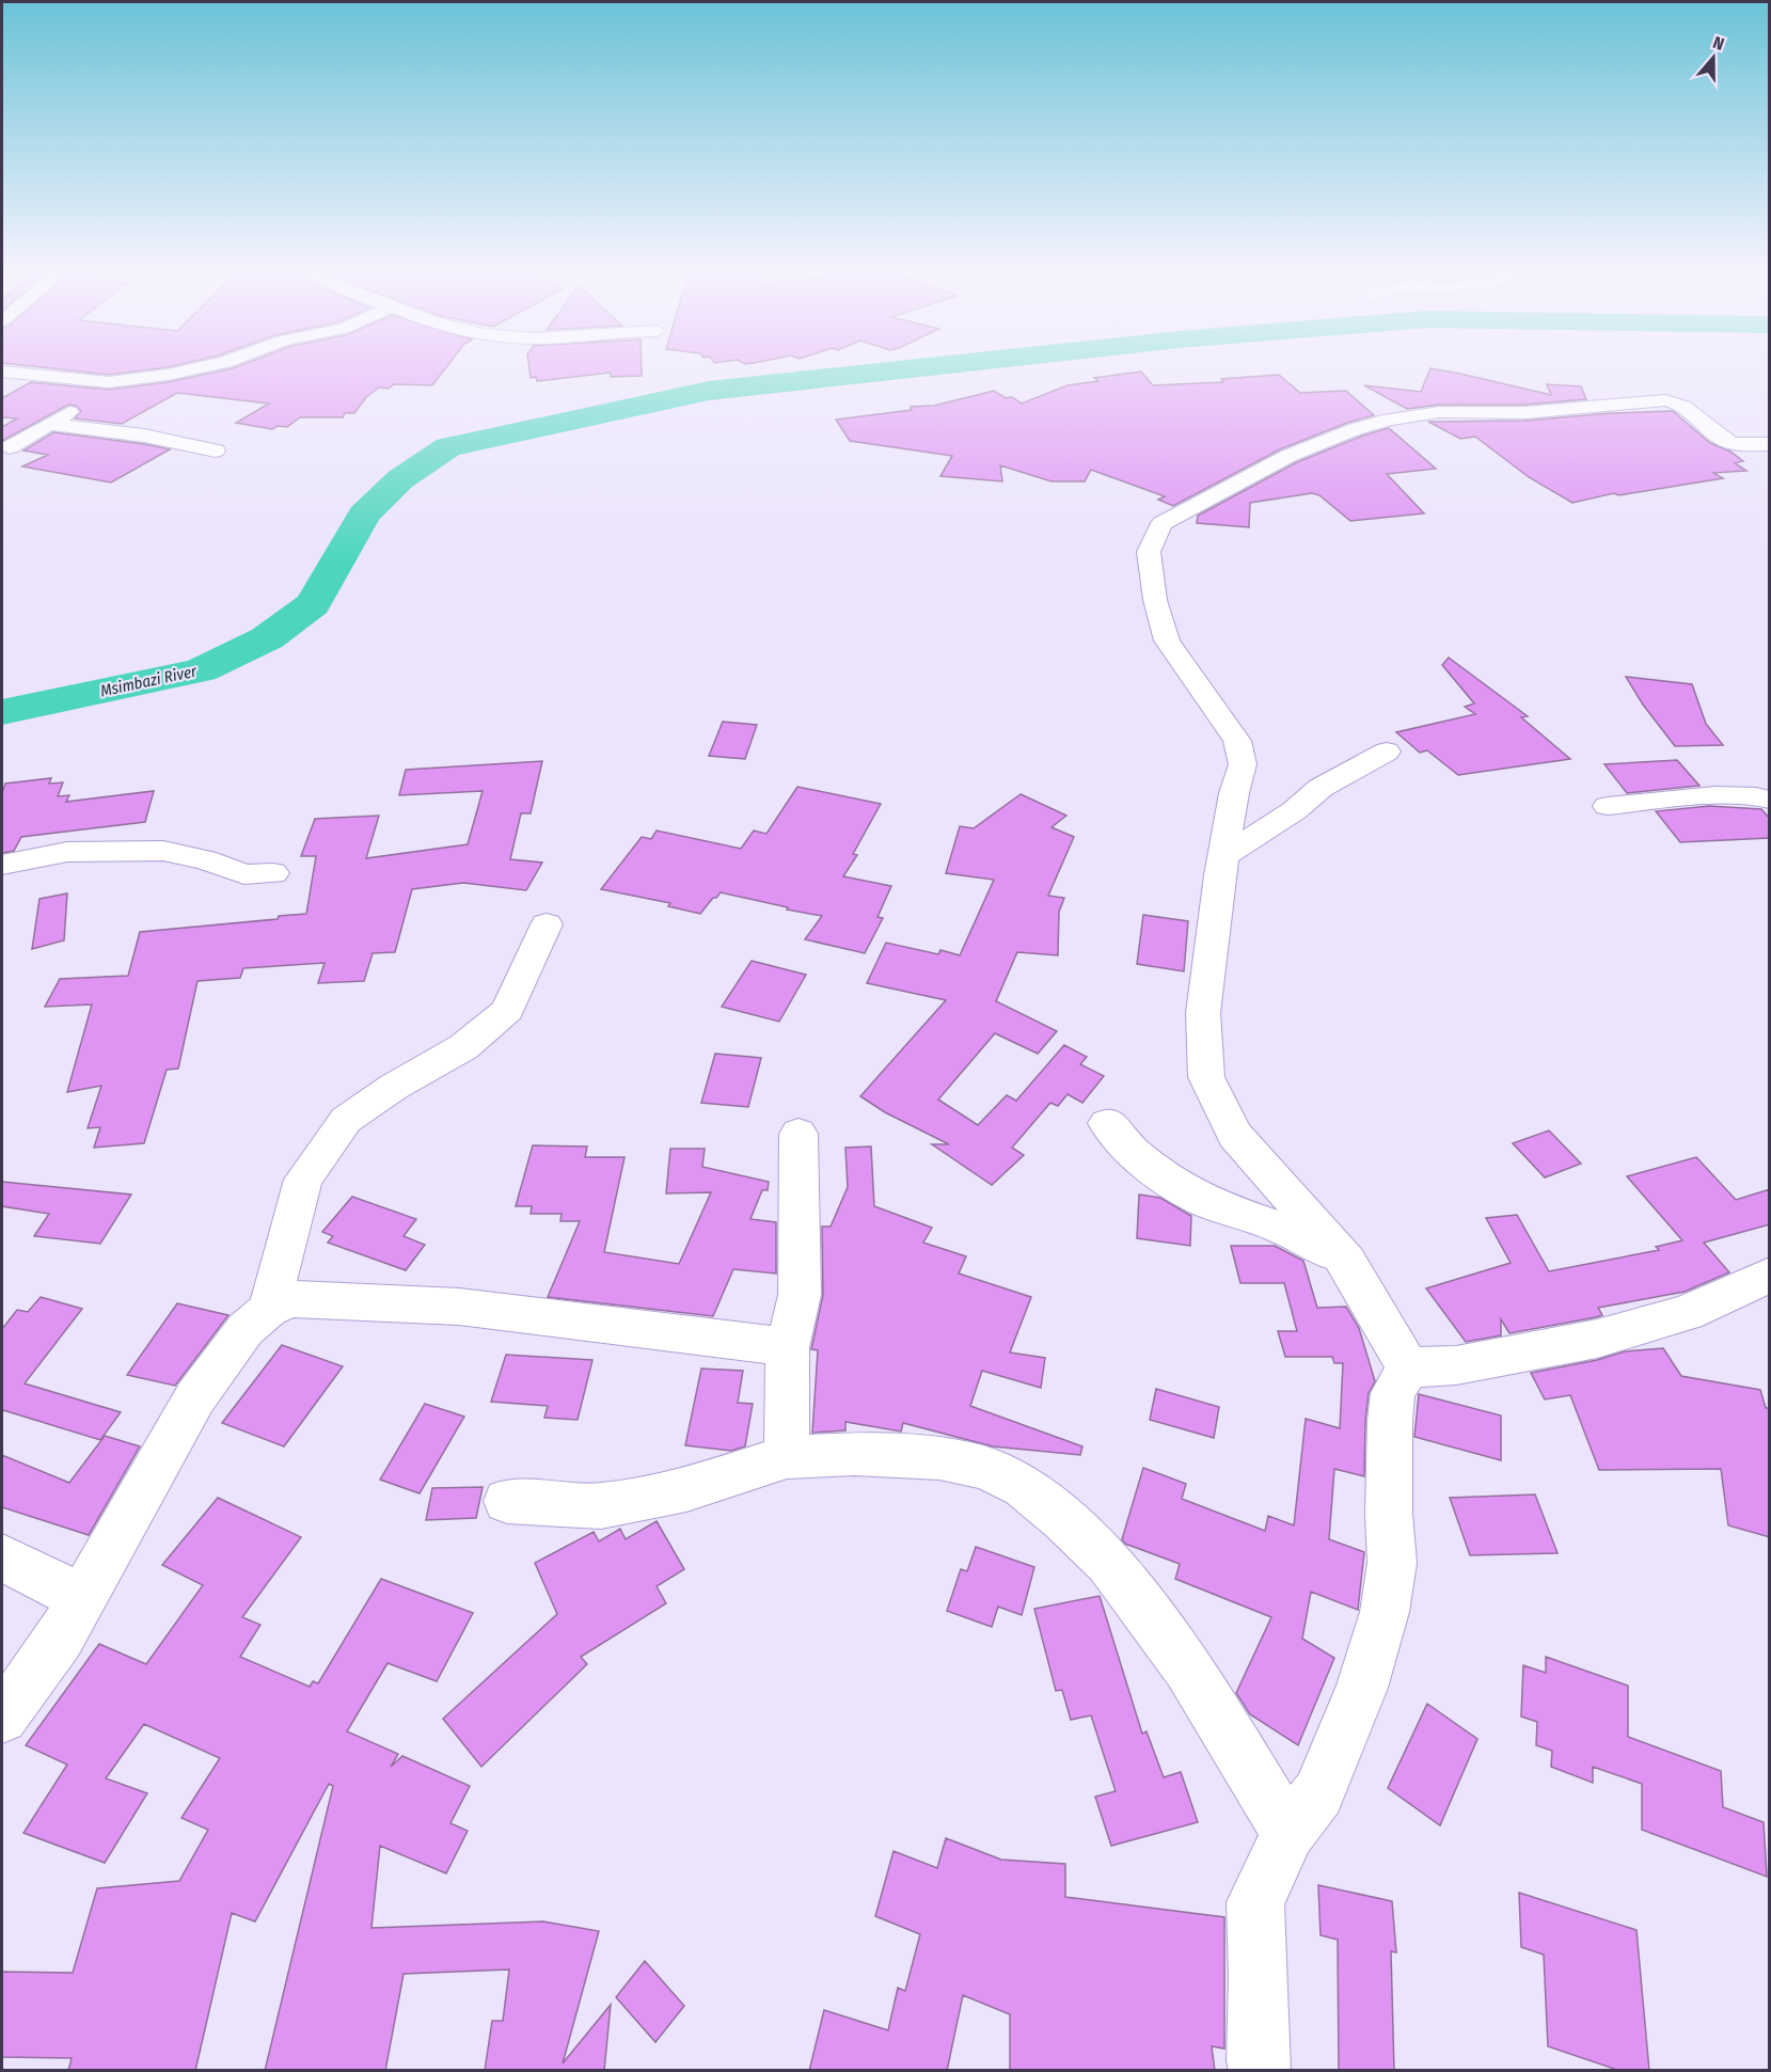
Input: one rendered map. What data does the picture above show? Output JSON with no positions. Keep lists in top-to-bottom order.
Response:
{
  "water": ["Msimbazi River"],
  "north": "top"
}
